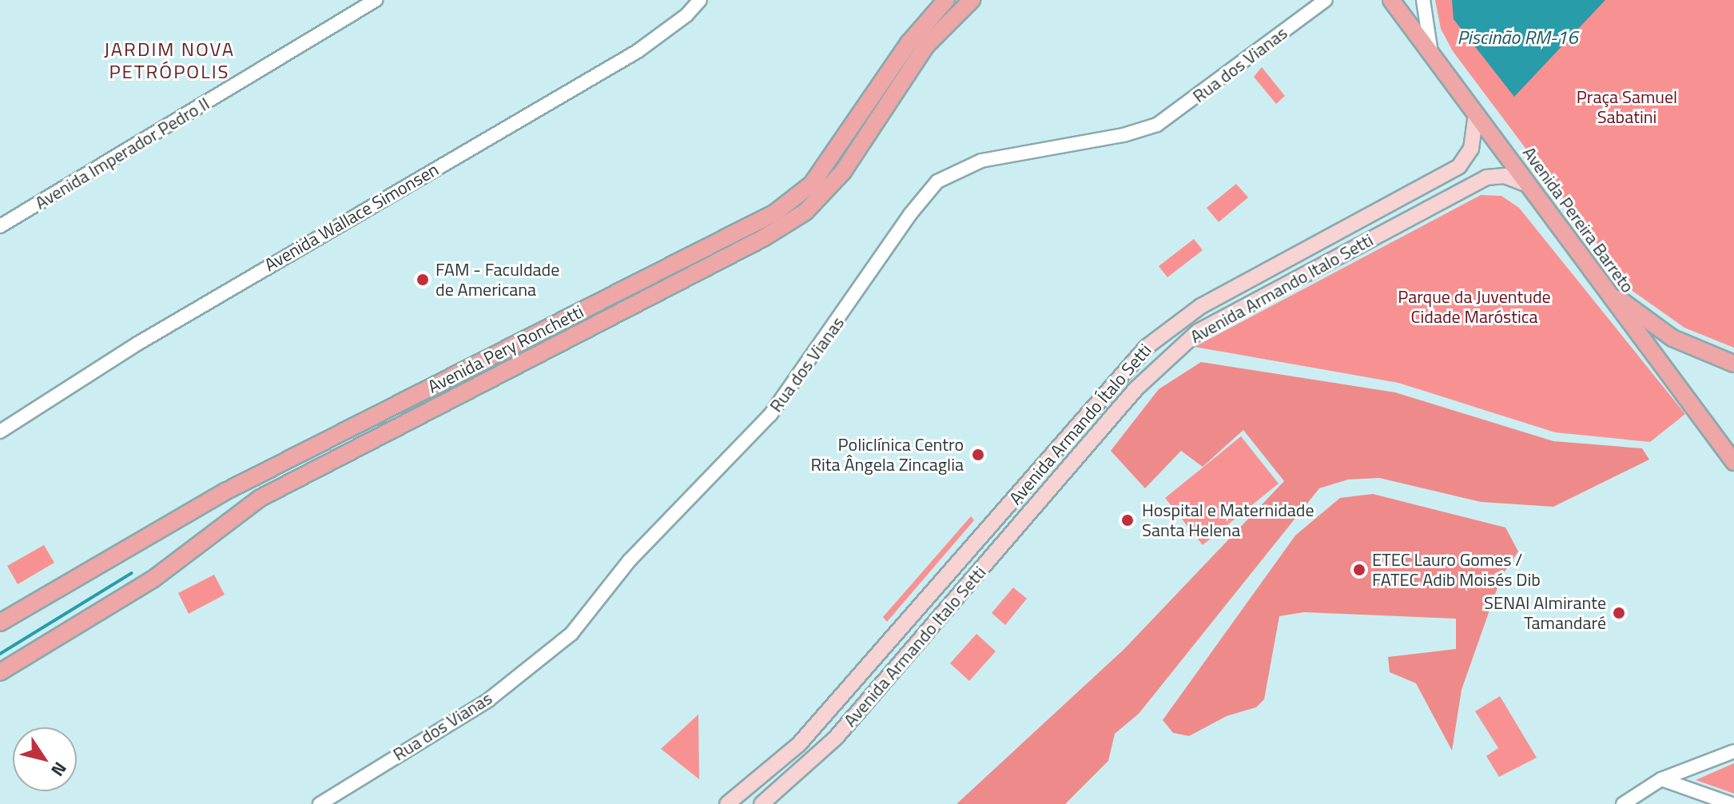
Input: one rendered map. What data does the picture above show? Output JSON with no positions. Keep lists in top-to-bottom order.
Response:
{
  "streets": {
    "main road": [
      "Avenida Pereira Barreto",
      "Avenida Armando Italo Setti",
      "Avenida Pery Ronchetti",
      "Avenida Armando Ítalo Setti"
    ],
    "street": ["Rua dos Vianas", "Avenida Imperador Pedro II", "Avenida Wallace Simonsen"]
  },
  "crossings": [
    ["Avenida Pereira Barreto", "Avenida Armando Italo Setti"],
    ["Avenida Pereira Barreto", "Avenida Armando Ítalo Setti"]
  ],
  "districts": ["JARDIM NOVA PETRÓPOLIS"],
  "water": ["Piscinão RM-16"],
  "parks": ["Praça Samuel Sabatini", "Parque da Juventude Cidade Maróstica"],
  "places": [
    "FAM - Faculdade de Americana",
    "Policlínica Centro Rita Ângela Zincaglia",
    "Hospital e Maternidade Santa Helena",
    "ETEC Lauro Gomes / FATEC Adib Moisés Dib",
    "SENAI Almirante Tamandaré"
  ],
  "north": "bottom right"
}
